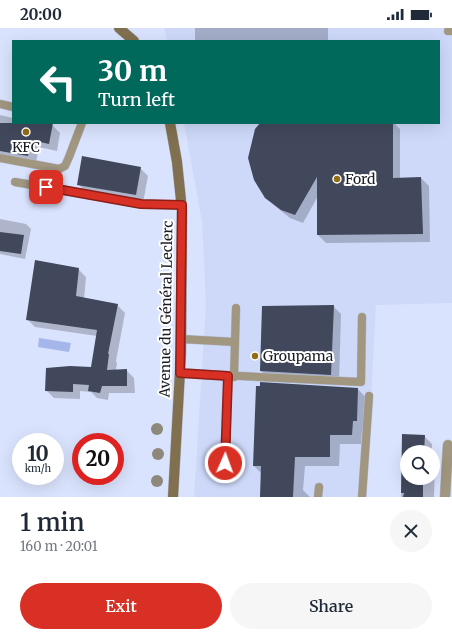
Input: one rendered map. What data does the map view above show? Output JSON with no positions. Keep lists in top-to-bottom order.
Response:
{
  "streets": {
    "street": ["Avenue du Général Leclerc"]
  },
  "places": ["KFC", "Ford", "Groupama"],
  "page": {
    "status": "20:00",
    "turn": ["30 m", "Turn left"],
    "speed": "10 km/h",
    "limit": "20",
    "heading": ["1 min", "160 m · 20:01"],
    "buttons": ["Exit", "Share"]
  }
}
